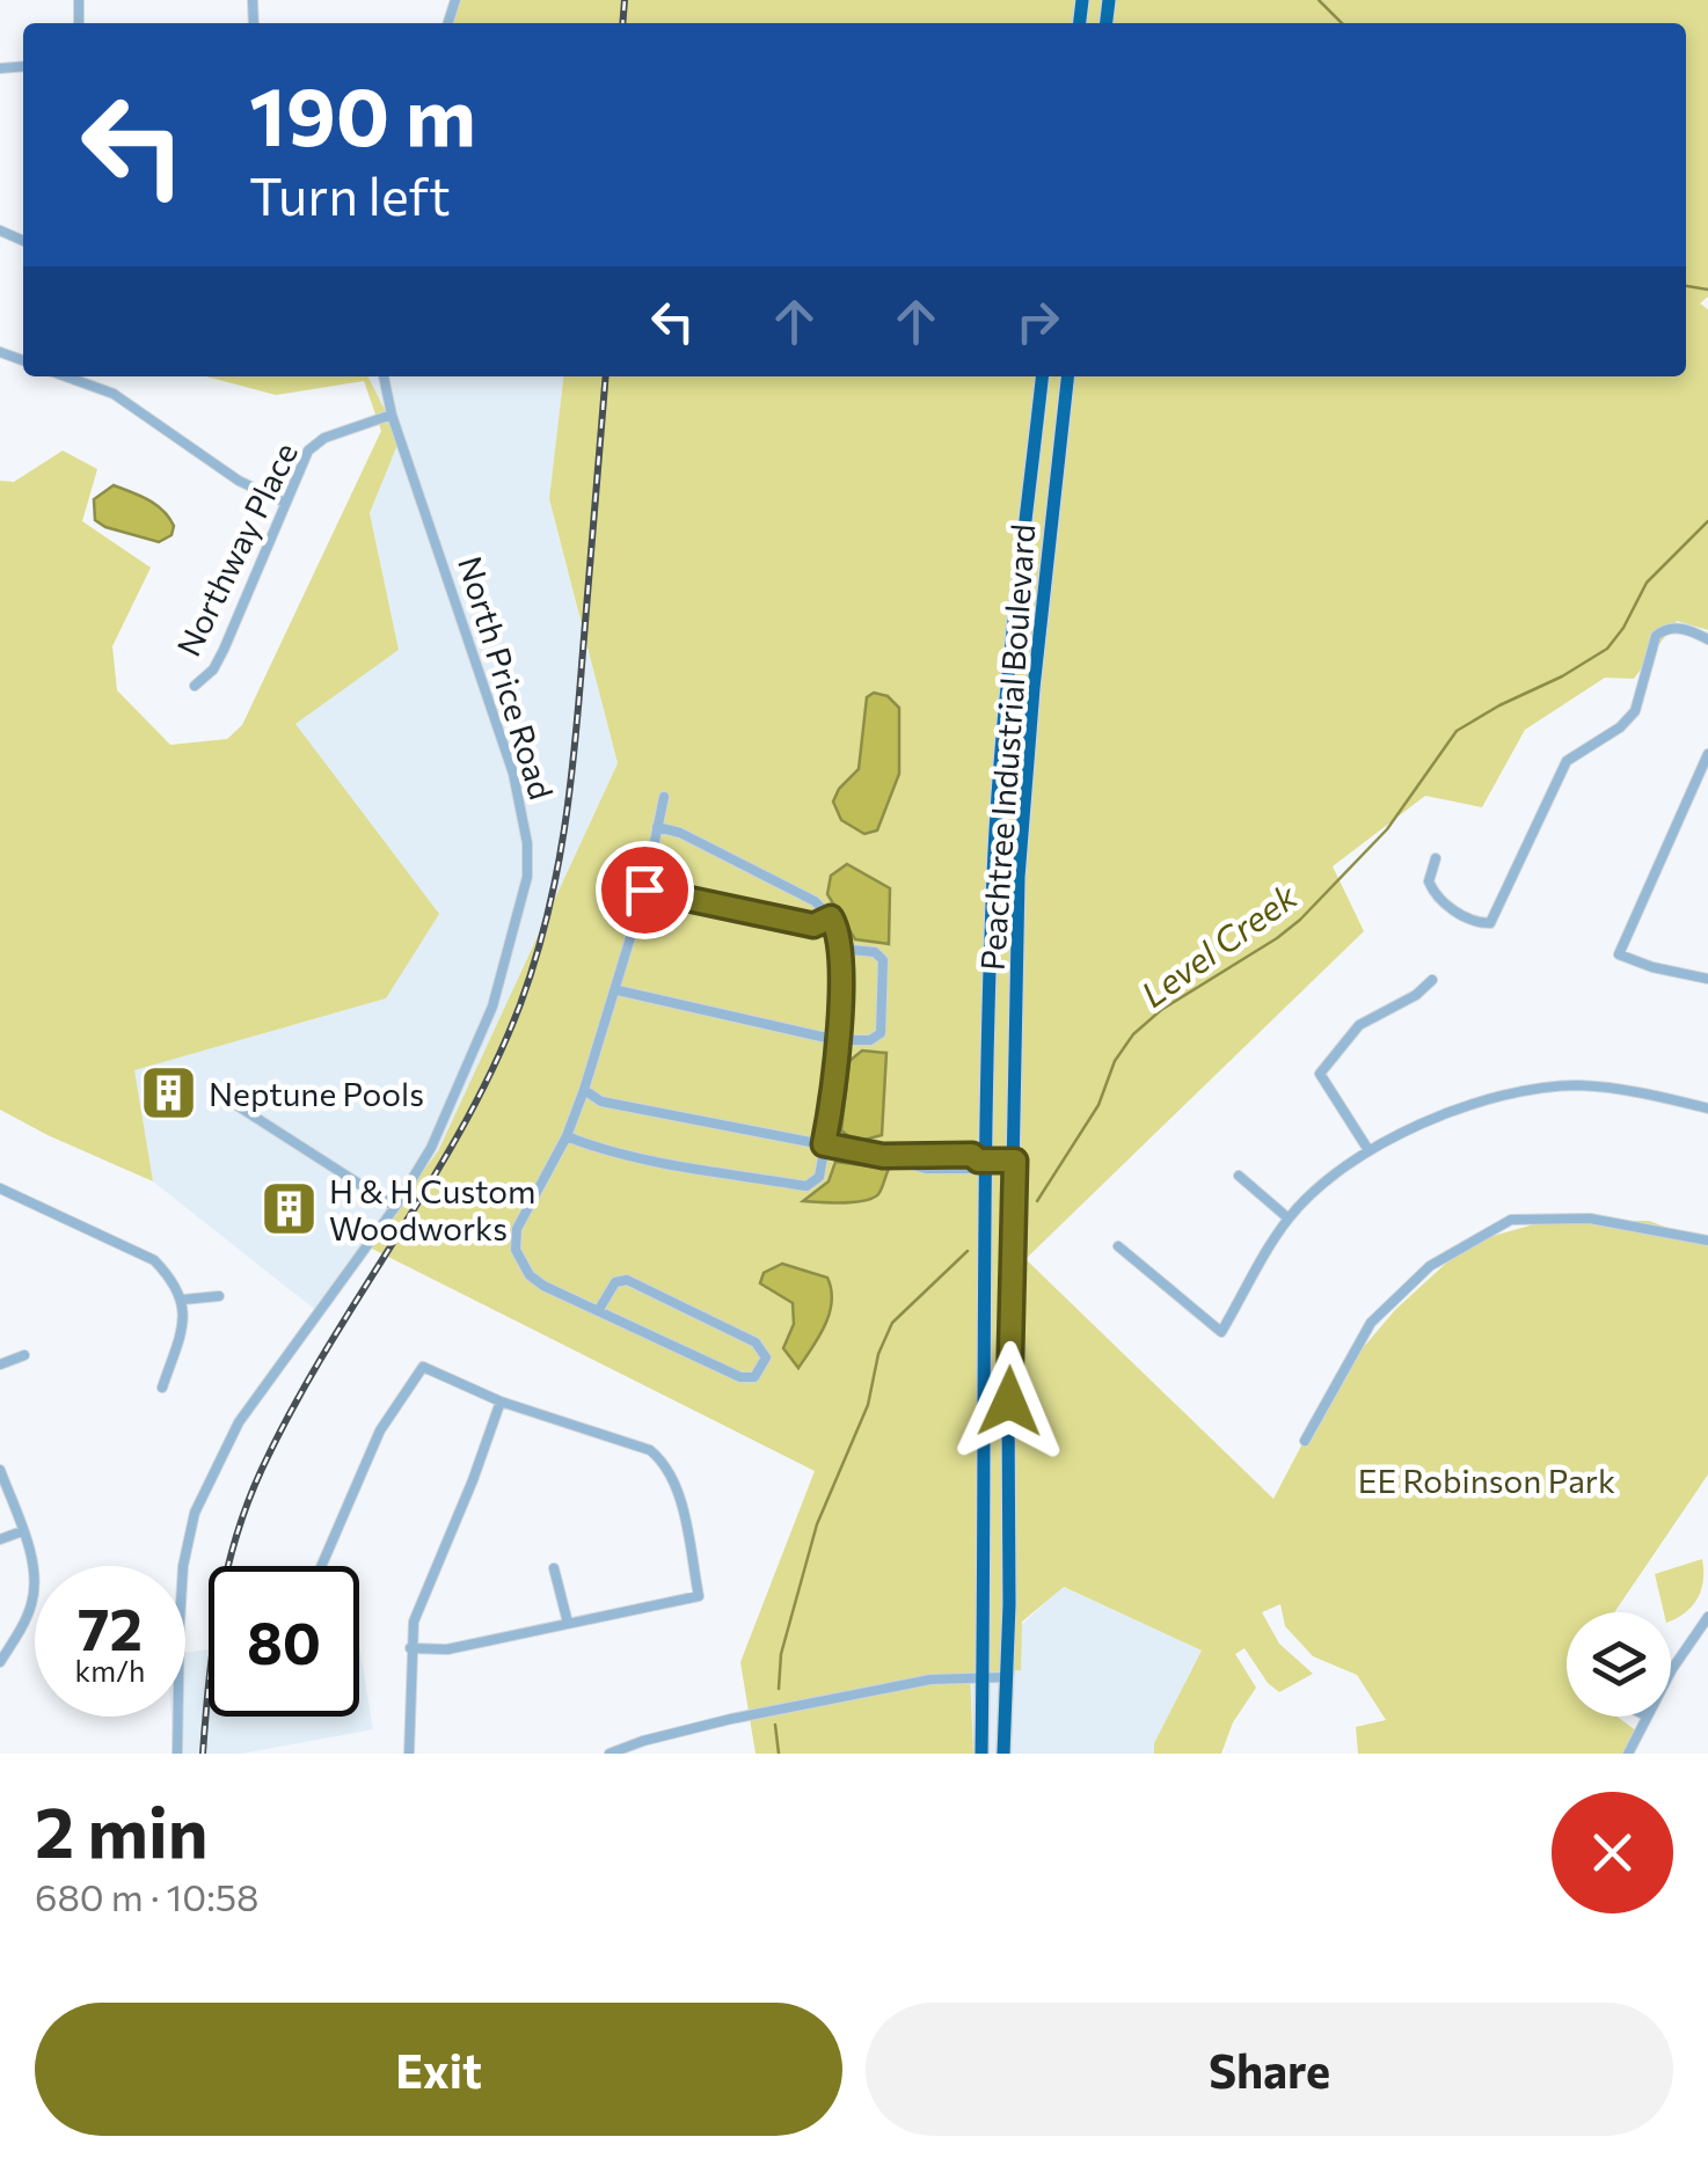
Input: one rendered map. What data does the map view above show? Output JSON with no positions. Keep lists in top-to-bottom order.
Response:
{
  "streets": {
    "highway": ["Peachtree Industrial Boulevard"],
    "street": ["Northway Place", "North Price Road"]
  },
  "crossings": [
    ["Northway Place", "North Price Road"]
  ],
  "water": ["Level Creek"],
  "parks": ["EE Robinson Park"],
  "places": {
    "building": ["Neptune Pools", "H & H Custom Woodworks"]
  },
  "page": {
    "turn": ["190 m", "Turn left"],
    "speed": "72 km/h",
    "limit": "80",
    "heading": ["2 min", "680 m · 10:58"],
    "buttons": ["Exit", "Share"]
  }
}
